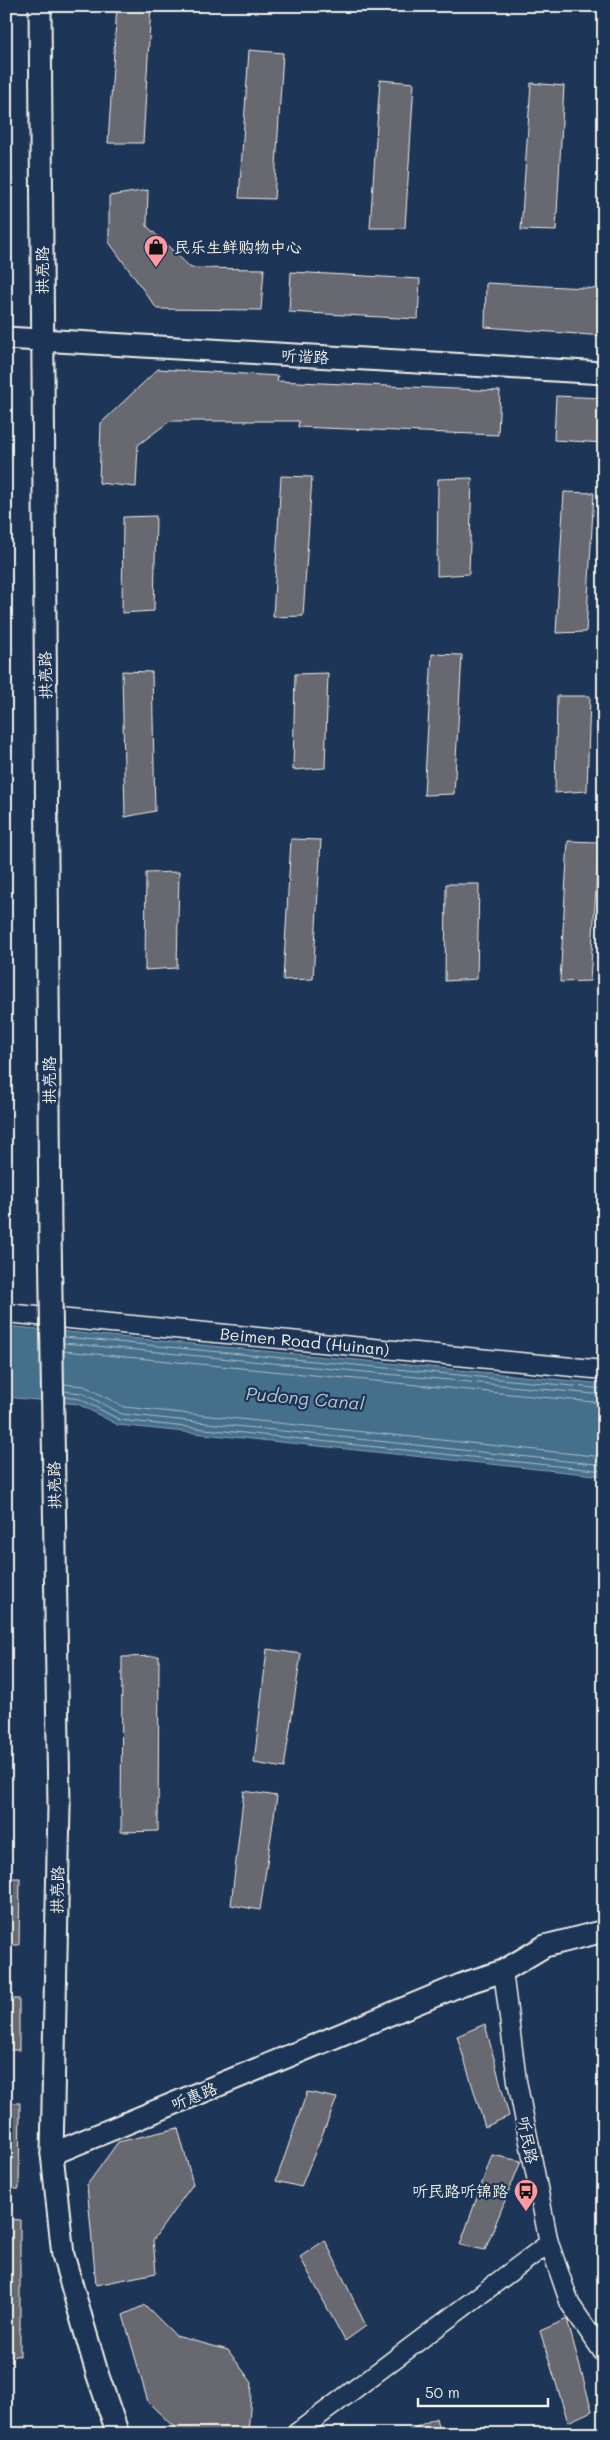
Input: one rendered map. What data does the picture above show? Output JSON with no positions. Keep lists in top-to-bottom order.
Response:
{
  "streets": {
    "street": [
      "拱亮路",
      "听谐路",
      "Beimen Road (Huinan)",
      "听惠路",
      "听民路"
    ]
  },
  "crossings": [
    ["拱亮路", "听谐路"],
    ["拱亮路", "听惠路"],
    ["听惠路", "听民路"]
  ],
  "water": ["Pudong Canal"],
  "places": {
    "shop": ["民乐生鲜购物中心"],
    "bus stop": ["听民路听锦路"]
  },
  "scale_bar": "50 m"
}
